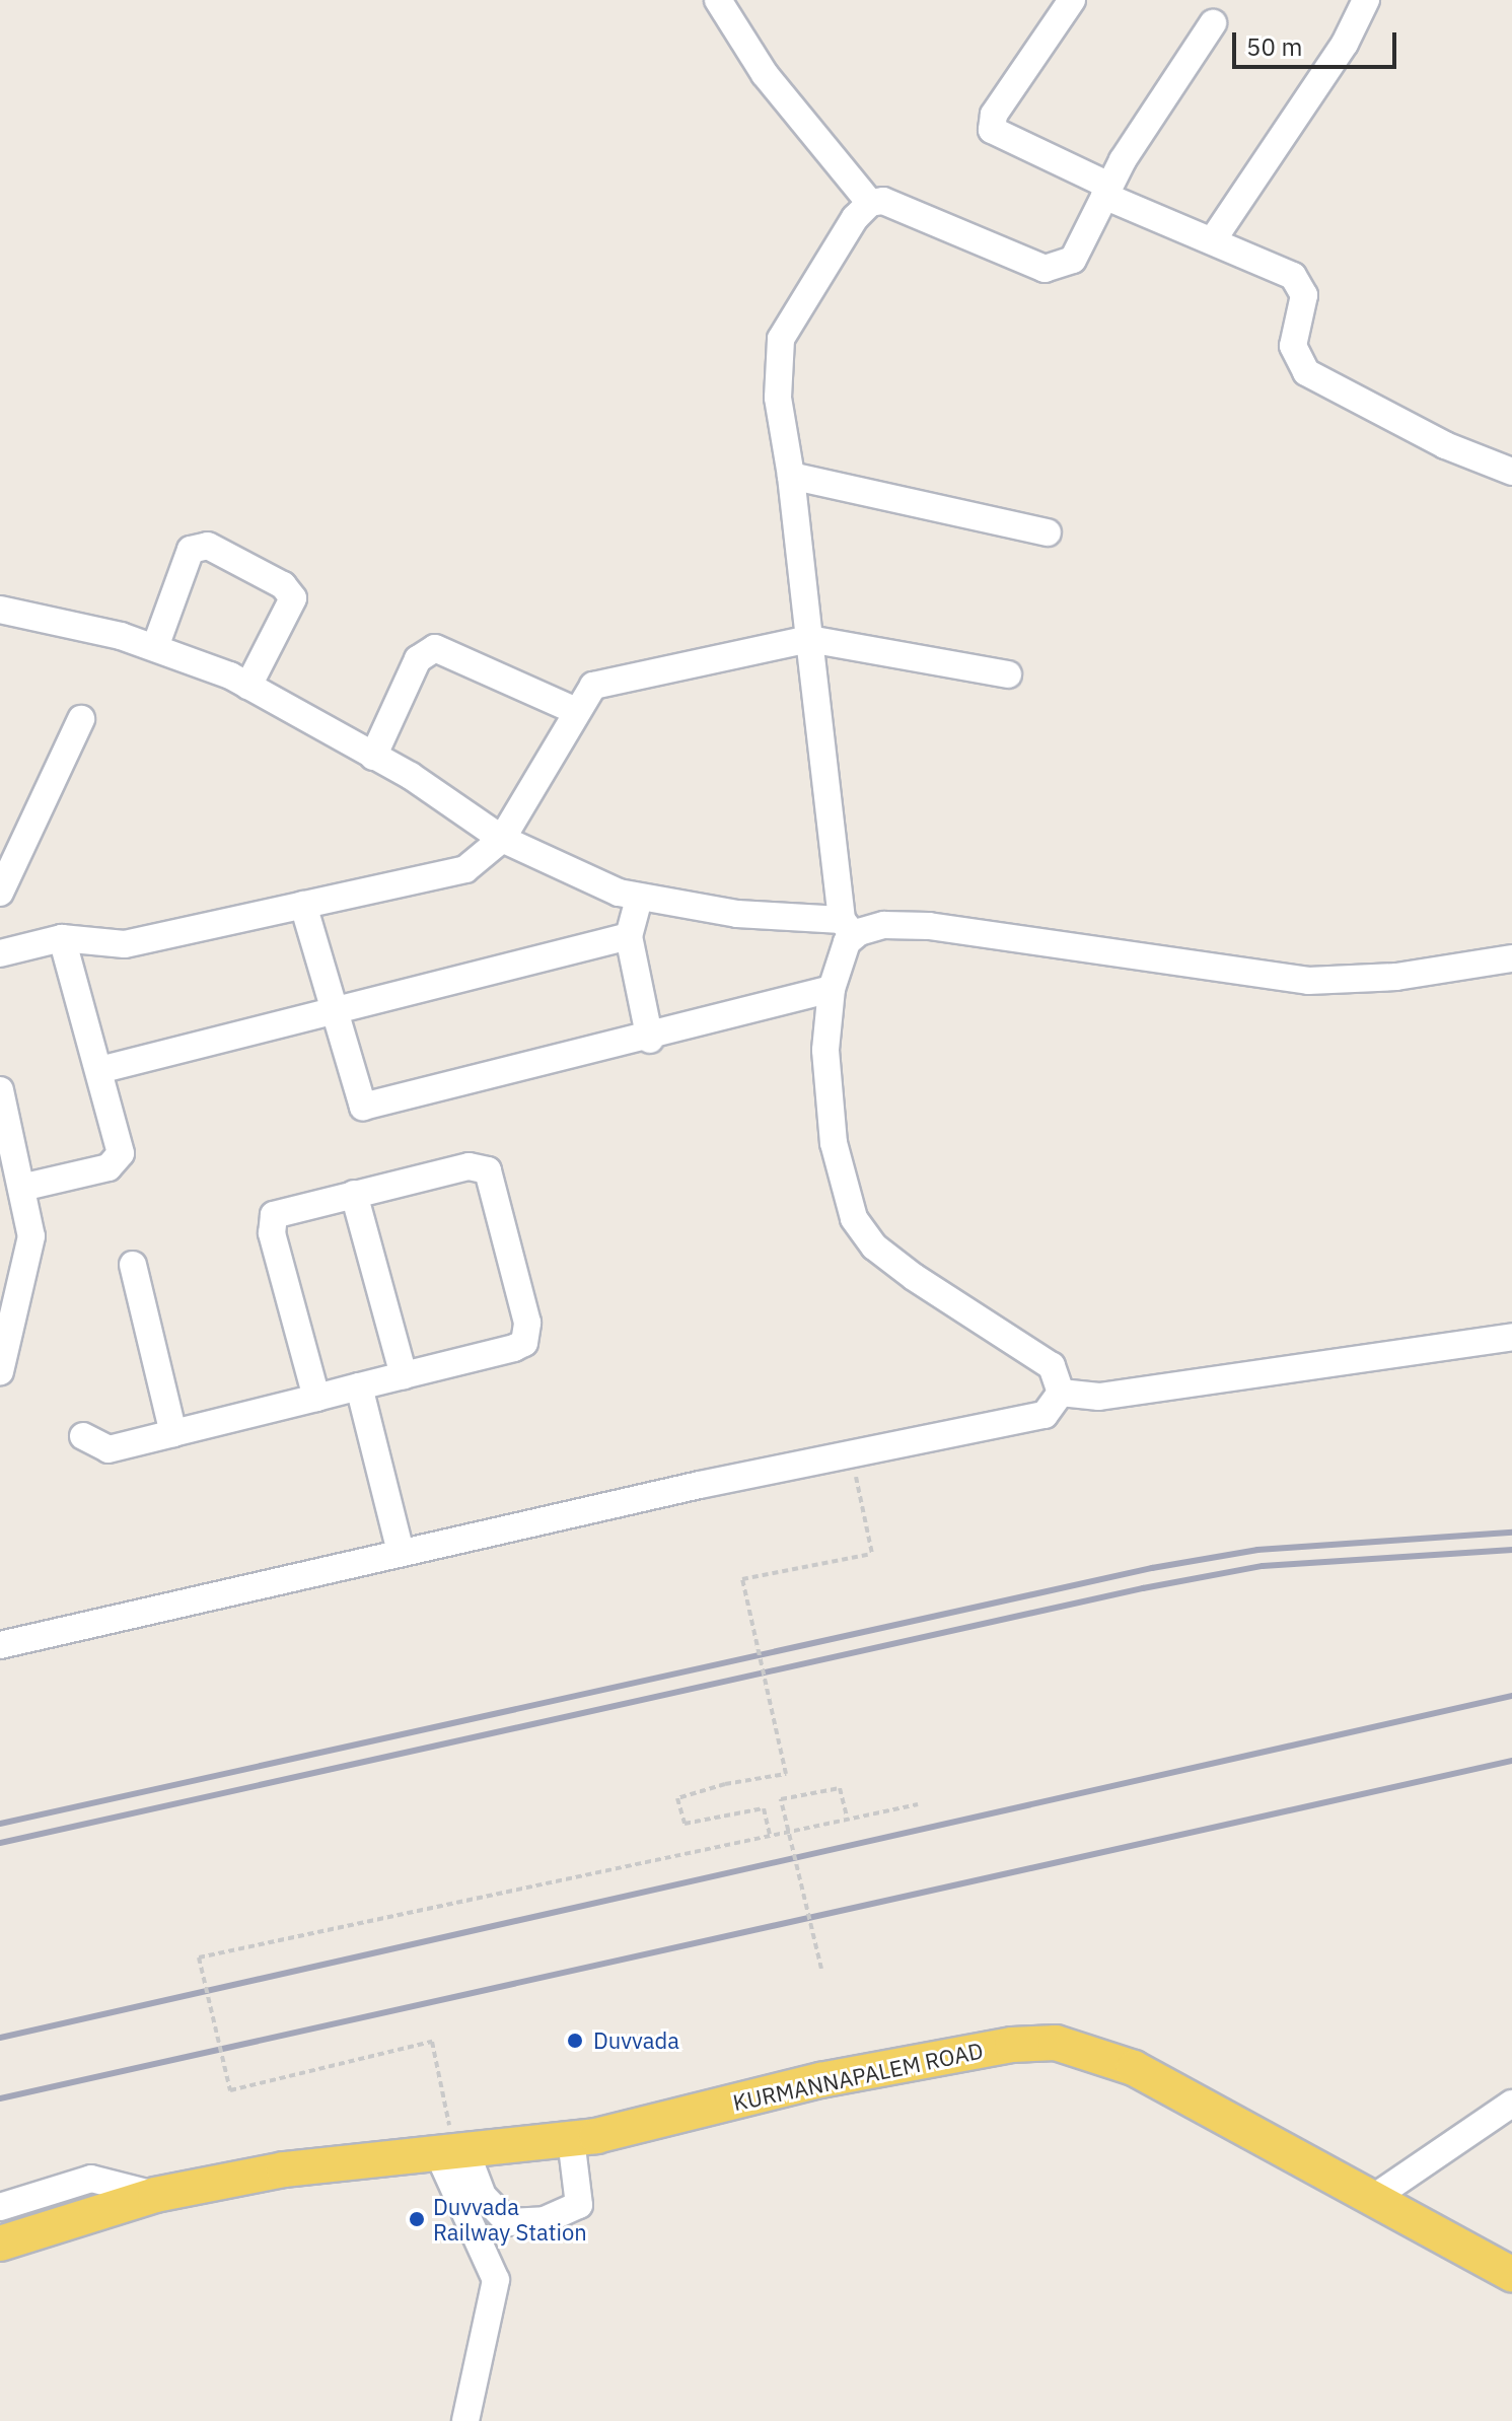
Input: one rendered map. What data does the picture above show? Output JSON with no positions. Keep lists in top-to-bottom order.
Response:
{
  "streets": {
    "main road": ["KURMANNAPALEM ROAD"]
  },
  "places": ["Duvvada", "Duvvada Railway Station"],
  "scale_bar": "50 m"
}
